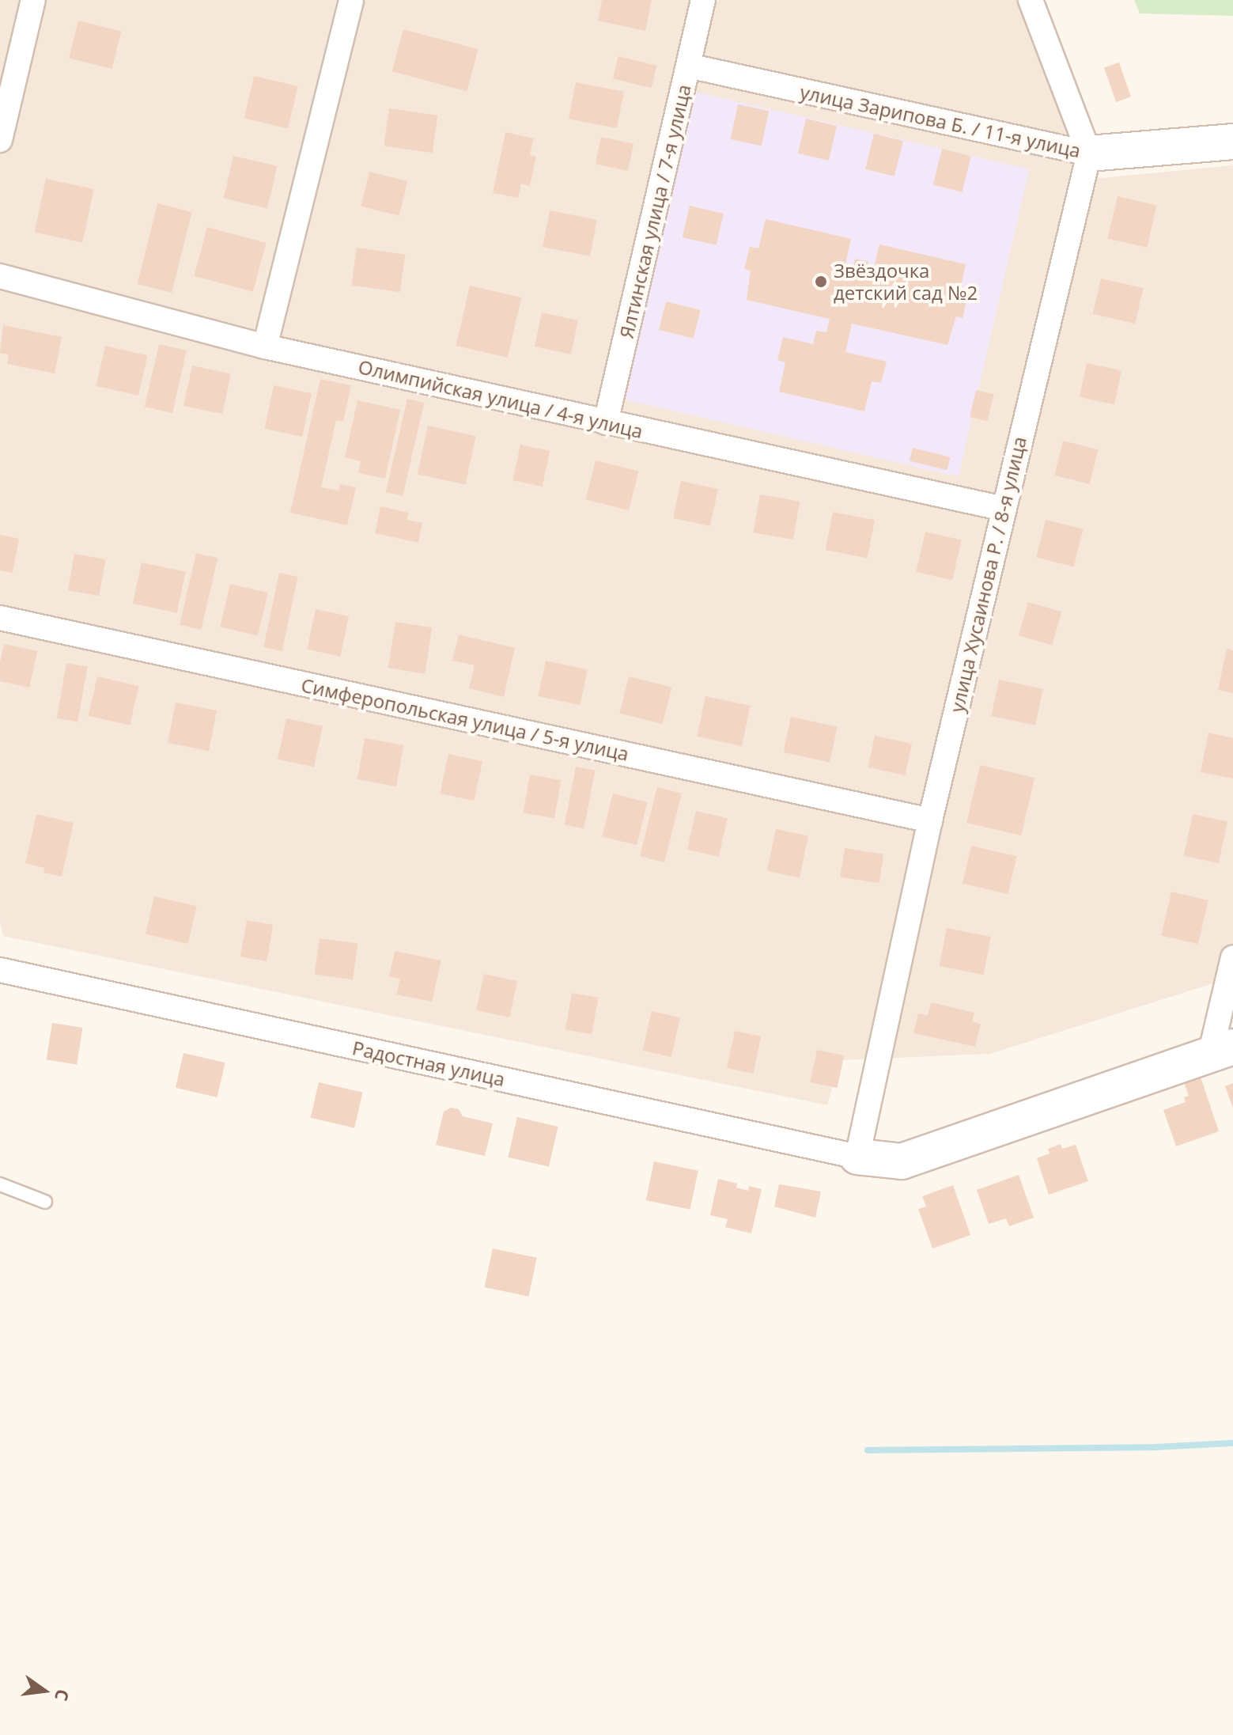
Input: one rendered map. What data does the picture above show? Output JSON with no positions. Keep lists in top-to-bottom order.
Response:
{
  "streets": {
    "street": [
      "улица Зарипова Б. / 11-я улица",
      "Ялтинская улица / 7-я улица",
      "Олимпийская улица / 4-я улица",
      "улица Хусаинова Р. / 8-я улица",
      "Симферопольская улица / 5-я улица",
      "Радостная улица"
    ]
  },
  "crossings": [
    ["улица Зарипова Б. / 11-я улица", "Ялтинская улица / 7-я улица"],
    ["улица Зарипова Б. / 11-я улица", "улица Хусаинова Р. / 8-я улица"],
    ["Ялтинская улица / 7-я улица", "Олимпийская улица / 4-я улица"],
    ["Олимпийская улица / 4-я улица", "улица Хусаинова Р. / 8-я улица"],
    ["улица Хусаинова Р. / 8-я улица", "Симферопольская улица / 5-я улица"],
    ["улица Хусаинова Р. / 8-я улица", "Радостная улица"]
  ],
  "places": ["Звёздочка детский сад №2"],
  "north": "right"
}
